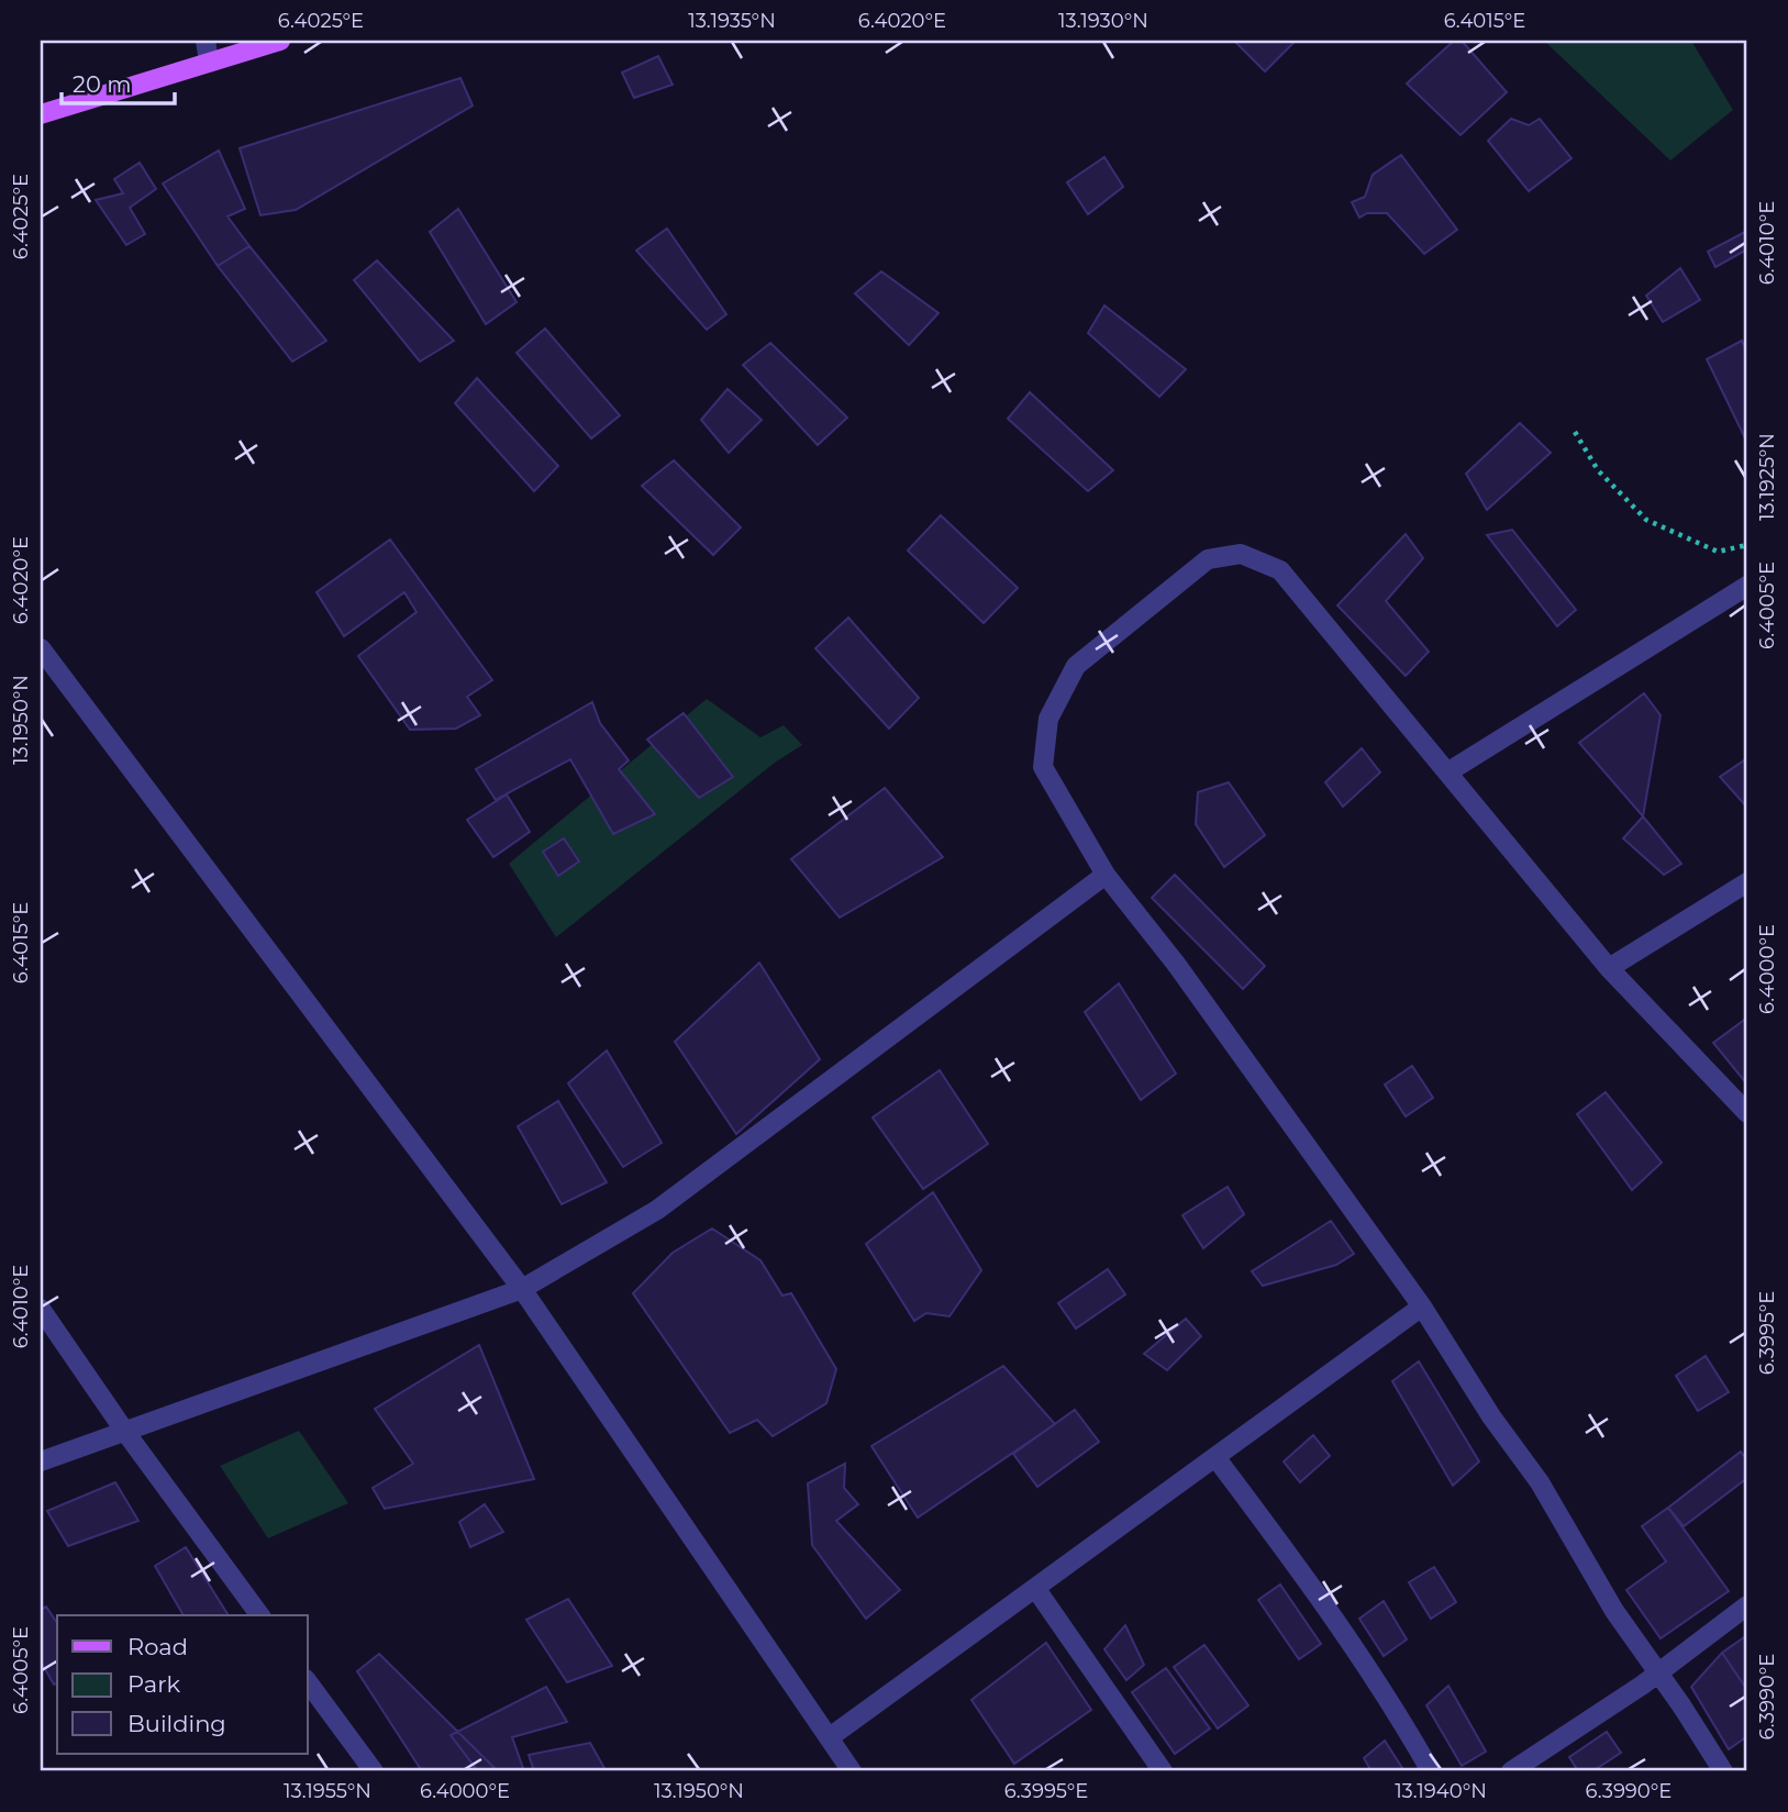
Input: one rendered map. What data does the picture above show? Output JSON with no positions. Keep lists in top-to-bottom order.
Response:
{
  "legend": ["Road", "Park", "Building"],
  "scale_bar": "20 m",
  "coordinates": [
    "6.4025°E",
    "13.1935°N",
    "6.4020°E",
    "13.1930°N",
    "6.4015°E",
    "6.4010°E",
    "13.1925°N",
    "6.4005°E",
    "13.1950°N",
    "6.4000°E",
    "6.3995°E",
    "6.3990°E",
    "13.1955°N",
    "13.1940°N"
  ]
}
